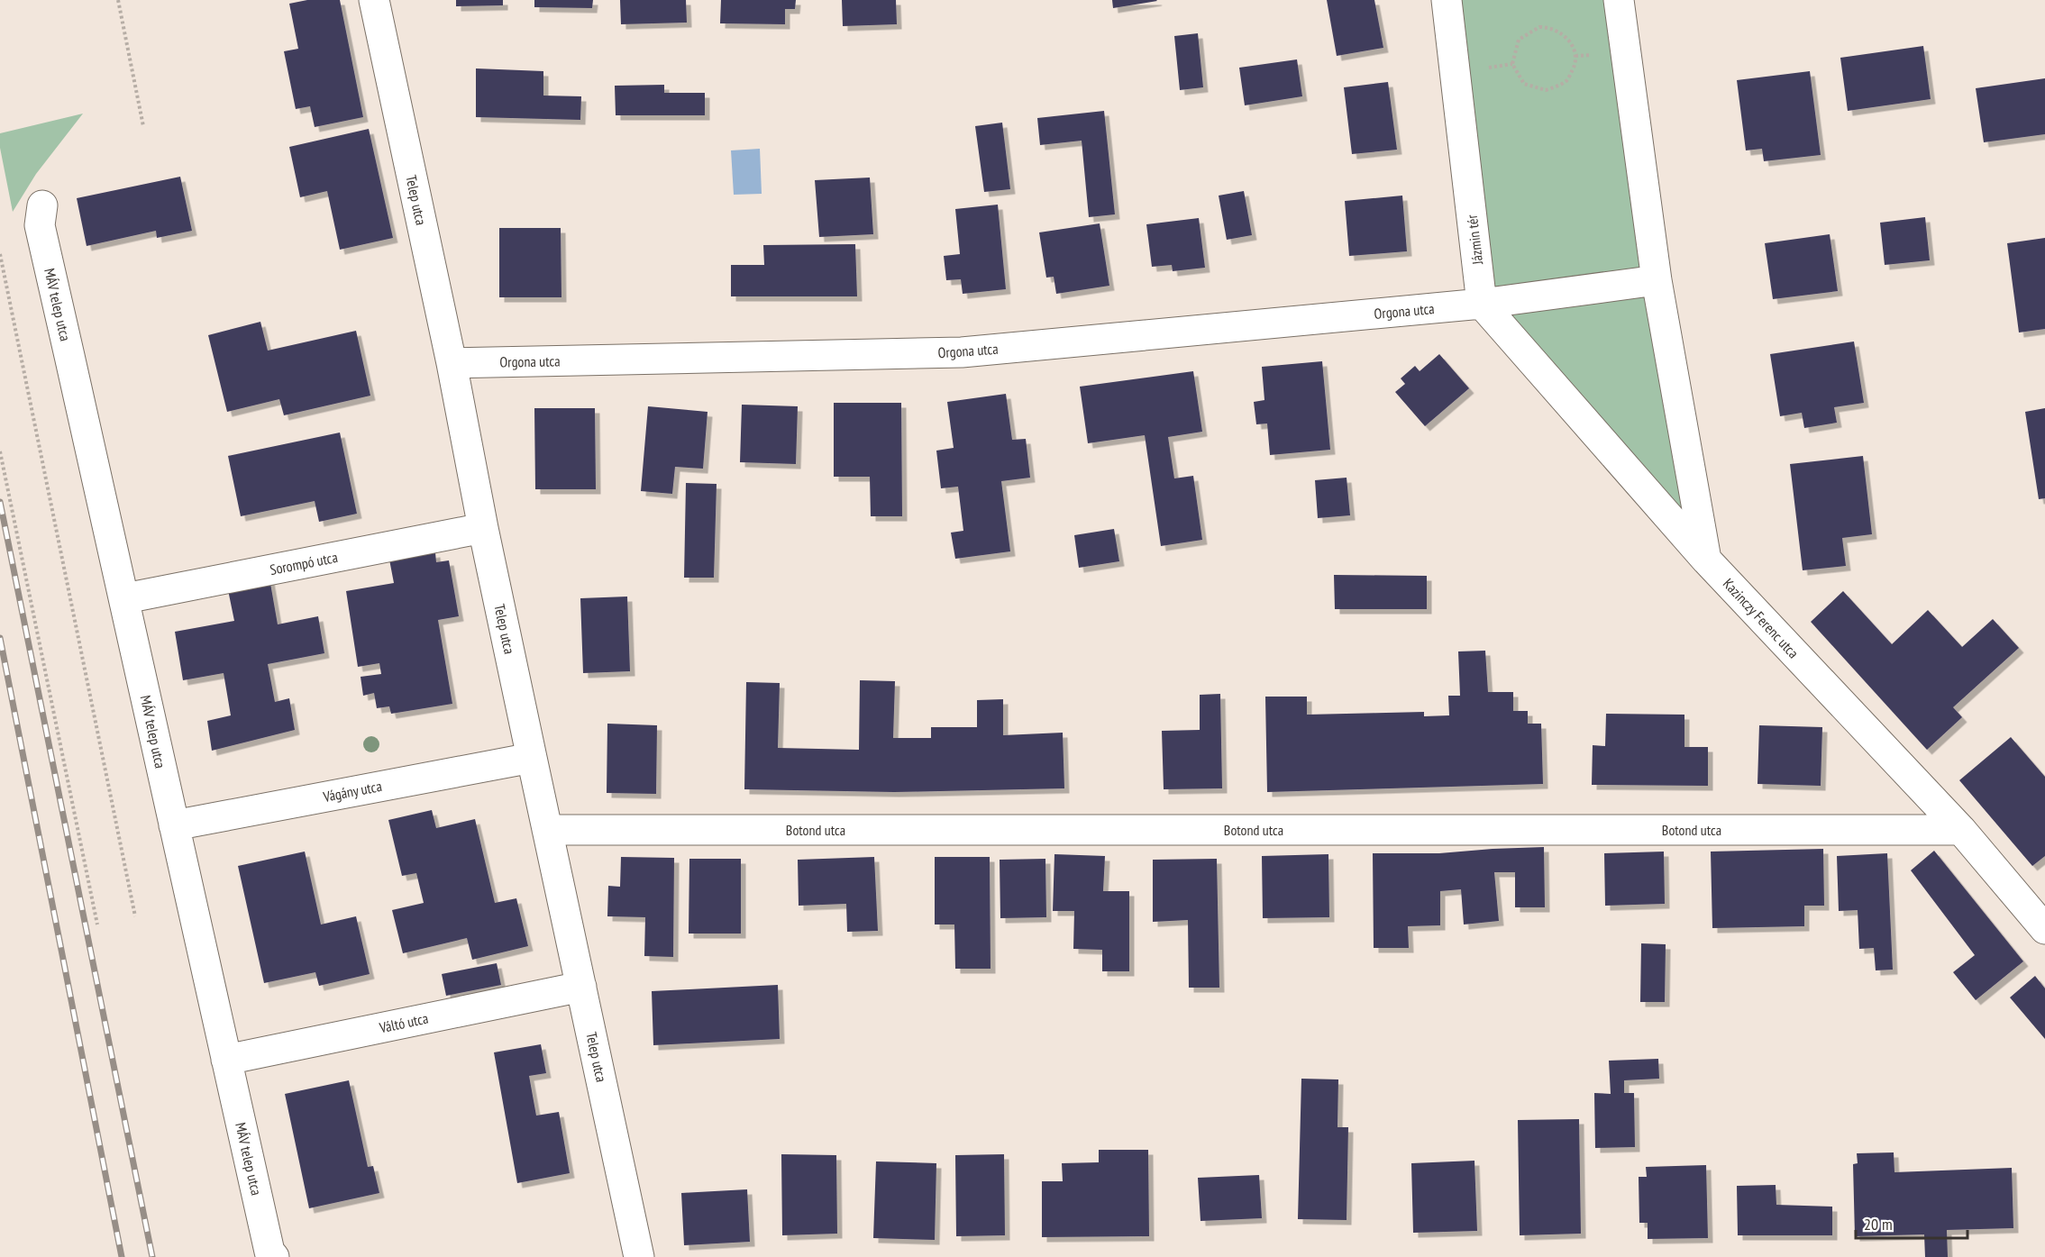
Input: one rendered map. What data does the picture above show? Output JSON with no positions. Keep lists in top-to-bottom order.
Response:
{
  "streets": {
    "street": [
      "Telep utca",
      "Jázmin tér",
      "MÁV telep utca",
      "Orgona utca",
      "Sorompó utca",
      "Kazinczy Ferenc utca",
      "Vágány utca",
      "Botond utca",
      "Váltó utca"
    ]
  },
  "crossings": [
    ["Telep utca", "Orgona utca"],
    ["Telep utca", "Sorompó utca"],
    ["Telep utca", "Vágány utca"],
    ["Telep utca", "Botond utca"],
    ["Telep utca", "Váltó utca"],
    ["Jázmin tér", "Orgona utca"],
    ["Jázmin tér", "Kazinczy Ferenc utca"],
    ["MÁV telep utca", "Sorompó utca"],
    ["MÁV telep utca", "Vágány utca"],
    ["MÁV telep utca", "Váltó utca"],
    ["Orgona utca", "Kazinczy Ferenc utca"],
    ["Kazinczy Ferenc utca", "Botond utca"]
  ],
  "scale_bar": "20 m"
}
